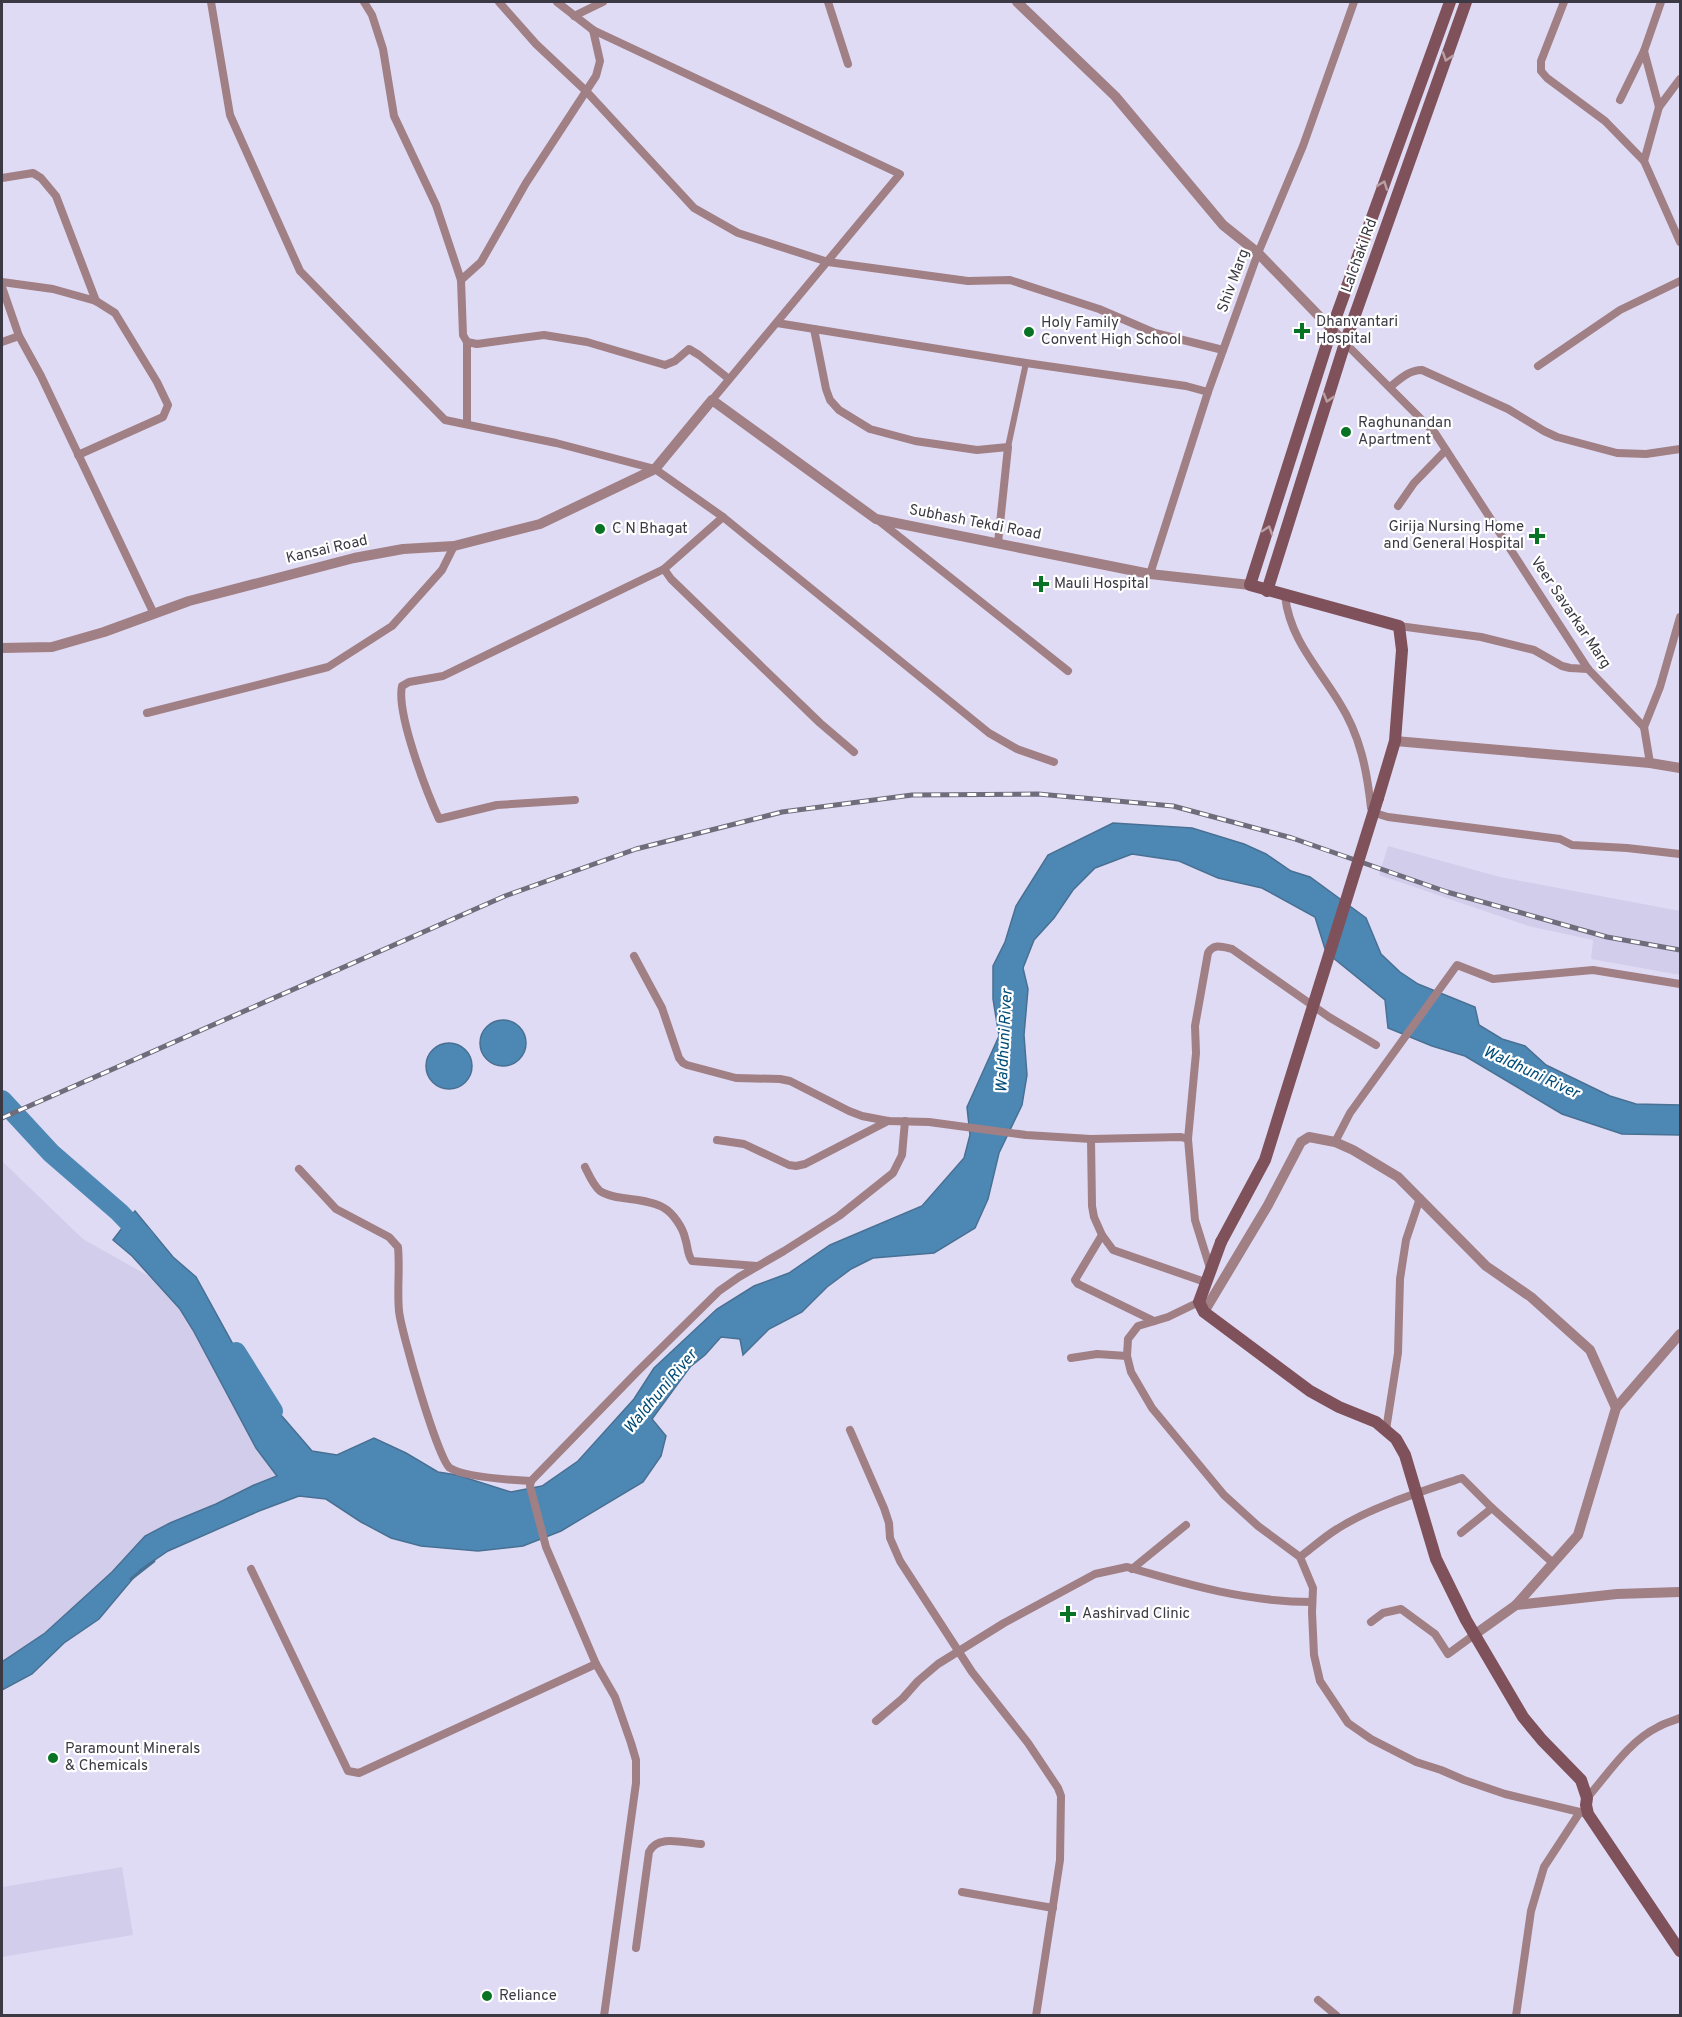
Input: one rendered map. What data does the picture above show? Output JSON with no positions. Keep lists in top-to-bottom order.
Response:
{
  "streets": {
    "main road": ["Lalchaki Rd", "Subhash Tekdi Road"],
    "street": ["Shiv Marg", "Kansai Road", "Veer Savarkar Marg"]
  },
  "crossings": [
    ["Lalchaki Rd", "Subhash Tekdi Road"],
    ["Lalchaki Rd", "Veer Savarkar Marg"],
    ["Shiv Marg", "Subhash Tekdi Road"]
  ],
  "water": ["Waldhuni River"],
  "places": {
    "health": [
      "Dhanvantari Hospital",
      "Girija Nursing Home and General Hospital",
      "Mauli Hospital",
      "Aashirvad Clinic"
    ],
    "other": [
      "Holy Family Convent High School",
      "Raghunandan Apartment",
      "C N Bhagat",
      "Paramount Minerals & Chemicals",
      "Reliance"
    ]
  }
}
